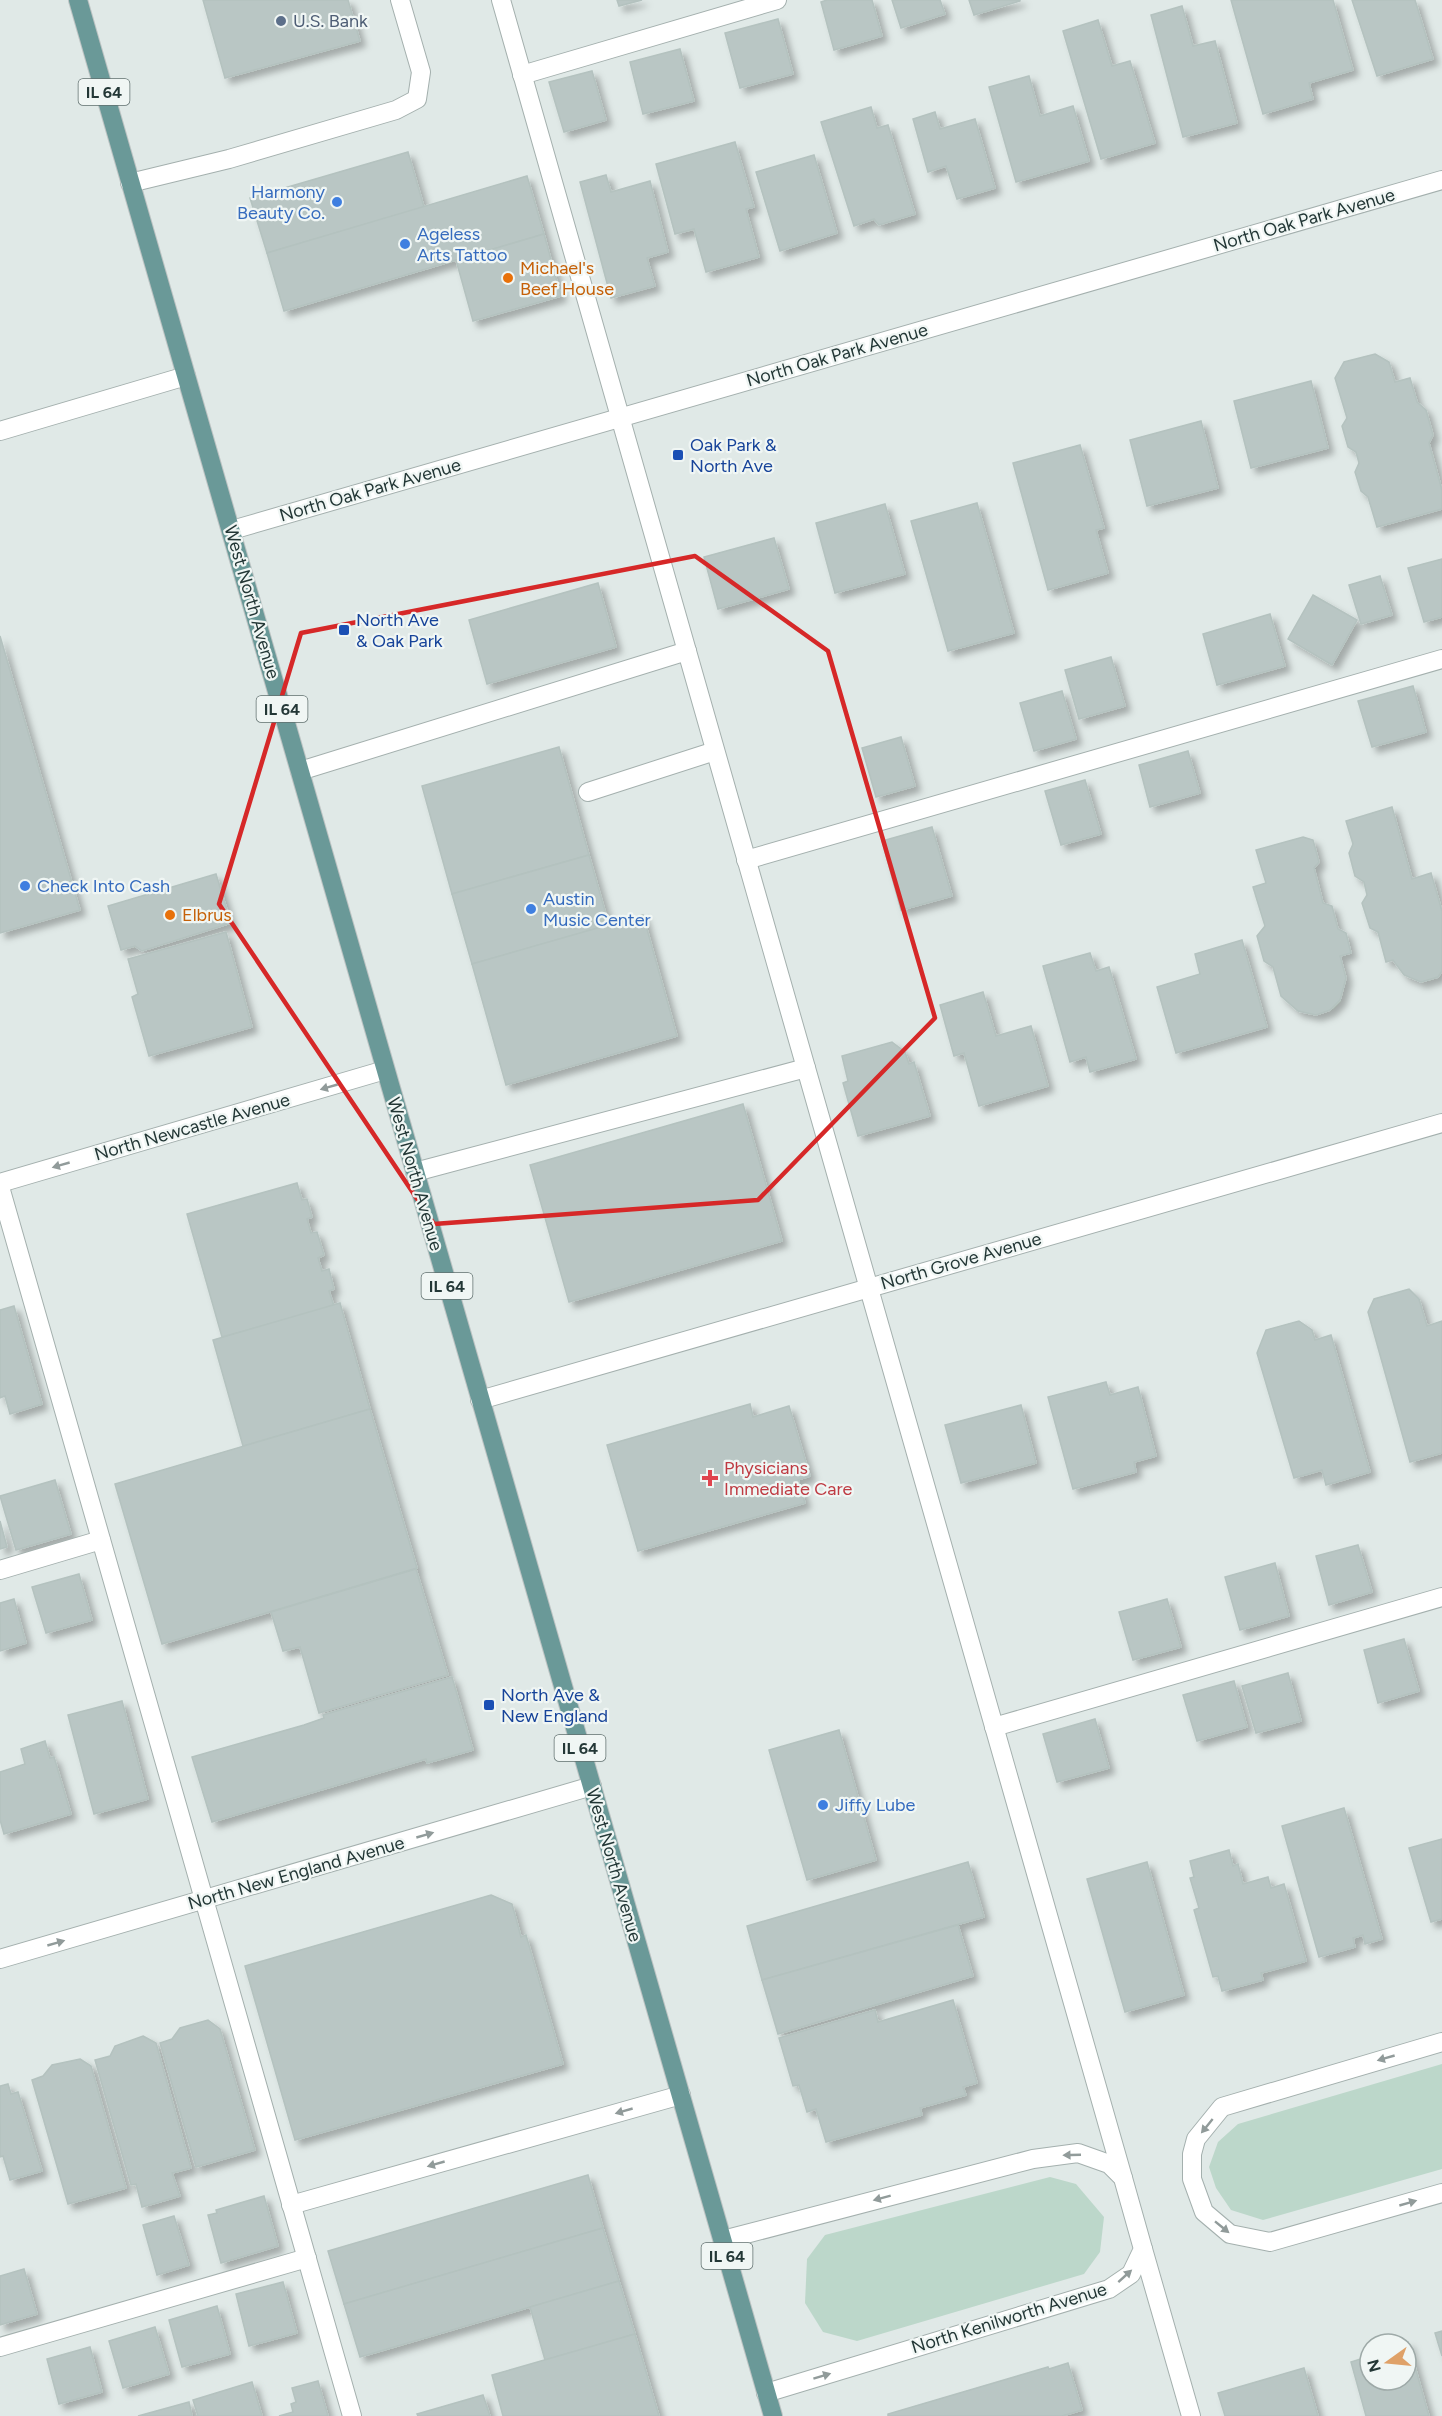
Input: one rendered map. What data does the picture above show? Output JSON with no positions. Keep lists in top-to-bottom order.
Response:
{
  "streets": {
    "main road": ["IL 64", "West North Avenue"],
    "street": [
      "North Oak Park Avenue",
      "North Newcastle Avenue",
      "North Grove Avenue",
      "North New England Avenue",
      "North Kenilworth Avenue"
    ]
  },
  "crossings": [
    ["North Oak Park Avenue", "West North Avenue"],
    ["West North Avenue", "North Newcastle Avenue"],
    ["West North Avenue", "North Grove Avenue"],
    ["West North Avenue", "North New England Avenue"],
    ["West North Avenue", "North Kenilworth Avenue"]
  ],
  "one_way": ["North Newcastle Avenue", "North New England Avenue"],
  "places": {
    "other": [
      "U.S. Bank",
      "Harmony Beauty Co.",
      "Ageless Arts Tattoo",
      "Michael's Beef House",
      "Check Into Cash",
      "Austin Music Center",
      "Elbrus",
      "Jiffy Lube"
    ],
    "transit": ["Oak Park & North Ave", "North Ave & Oak Park", "North Ave & New England"],
    "health": ["Physicians Immediate Care"]
  },
  "north": "left"
}
